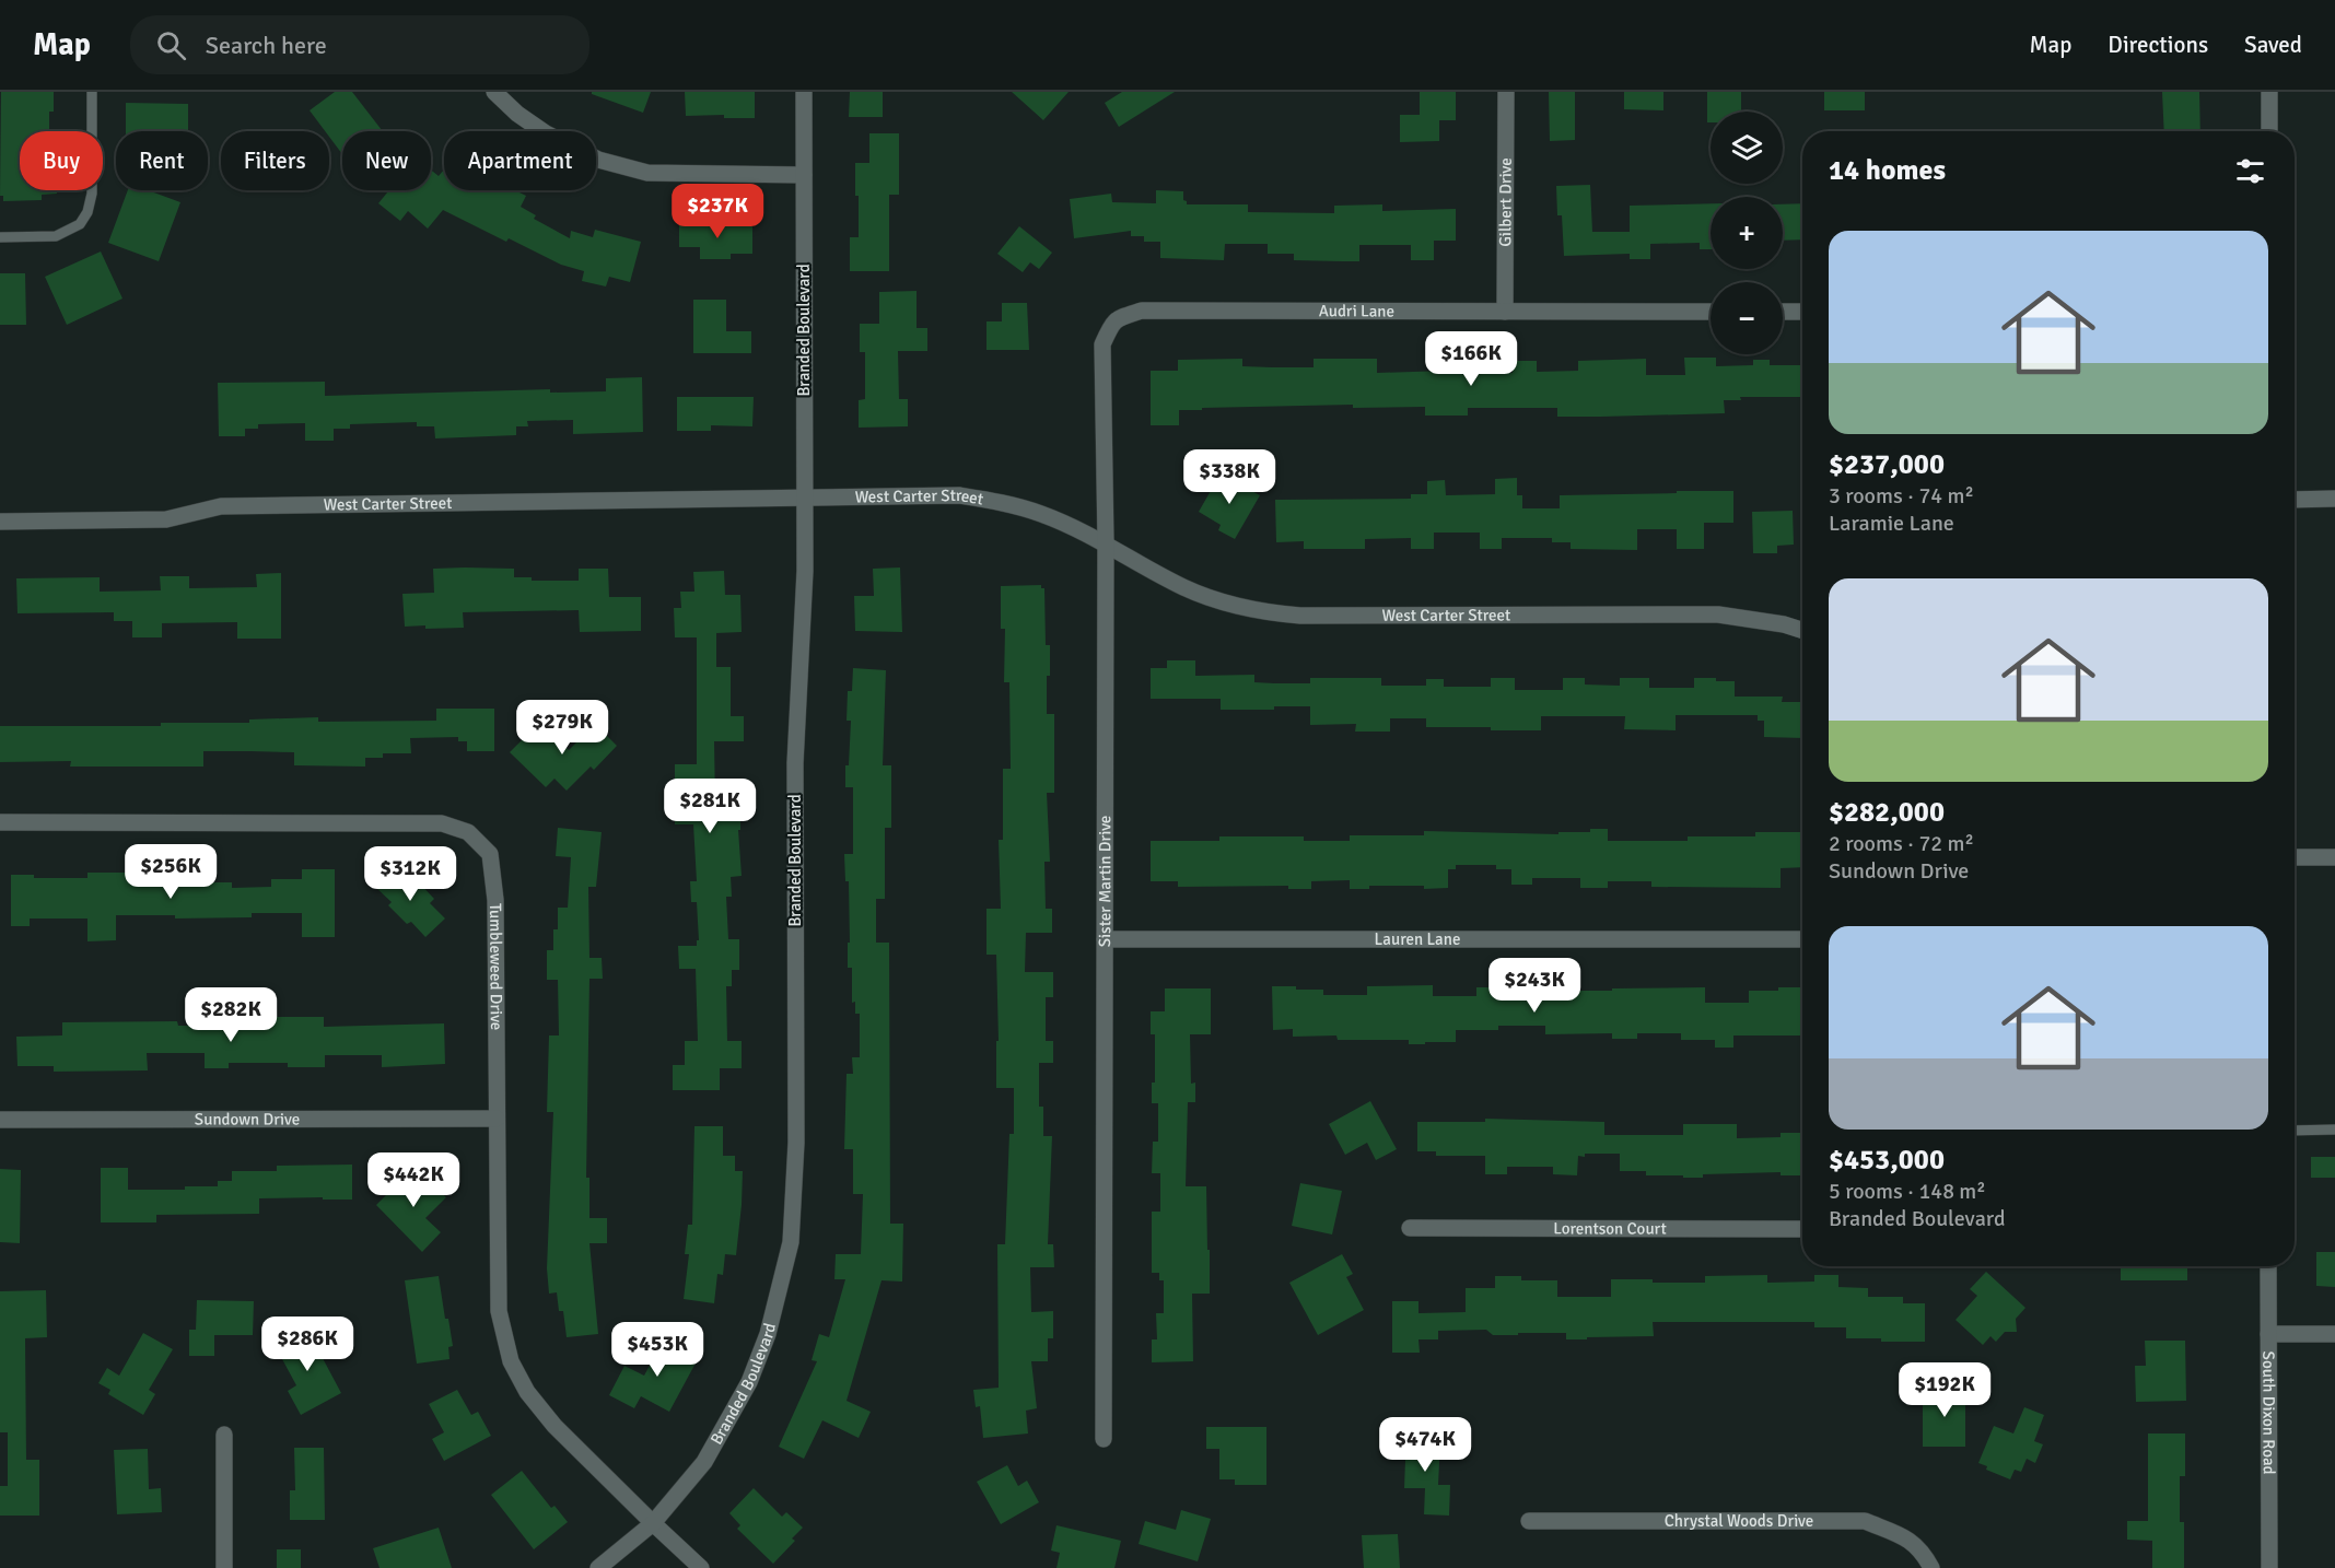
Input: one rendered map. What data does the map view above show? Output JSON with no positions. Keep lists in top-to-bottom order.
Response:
{
  "streets": {
    "street": [
      "Gilbert Drive",
      "Audri Lane",
      "Branded Boulevard",
      "West Carter Street",
      "Sister Martin Drive",
      "Lauren Lane",
      "Tumbleweed Drive",
      "Sundown Drive",
      "Lorentson Court",
      "South Dixon Road",
      "Chrystal Woods Drive"
    ]
  },
  "crossings": [
    ["Gilbert Drive", "Audri Lane"],
    ["Audri Lane", "Sister Martin Drive"],
    ["Branded Boulevard", "West Carter Street"],
    ["Branded Boulevard", "Tumbleweed Drive"],
    ["West Carter Street", "Sister Martin Drive"],
    ["Sister Martin Drive", "Lauren Lane"],
    ["Tumbleweed Drive", "Sundown Drive"]
  ],
  "page": {
    "header": "Map",
    "search": "Search here",
    "nav": ["Map", "Directions", "Saved"],
    "map_buttons": ["+", "−"],
    "chip": [
      "Buy",
      "Rent",
      "Filters",
      "New",
      "Apartment"
    ],
    "heading": "14 homes",
    "price": [
      "$237K",
      "$166K",
      "$338K",
      "$279K",
      "$281K",
      "$256K",
      "$312K",
      "$243K",
      "$282K",
      "$442K",
      "$286K",
      "$453K",
      "$192K",
      "$474K"
    ],
    "list": [
      {
        "name": "$237,000",
        "note": "3 rooms · 74 m² · Laramie Lane"
      },
      {
        "name": "$282,000",
        "note": "2 rooms · 72 m² · Sundown Drive"
      },
      {
        "name": "$453,000",
        "note": "5 rooms · 148 m² · Branded Boulevard"
      }
    ]
  }
}
